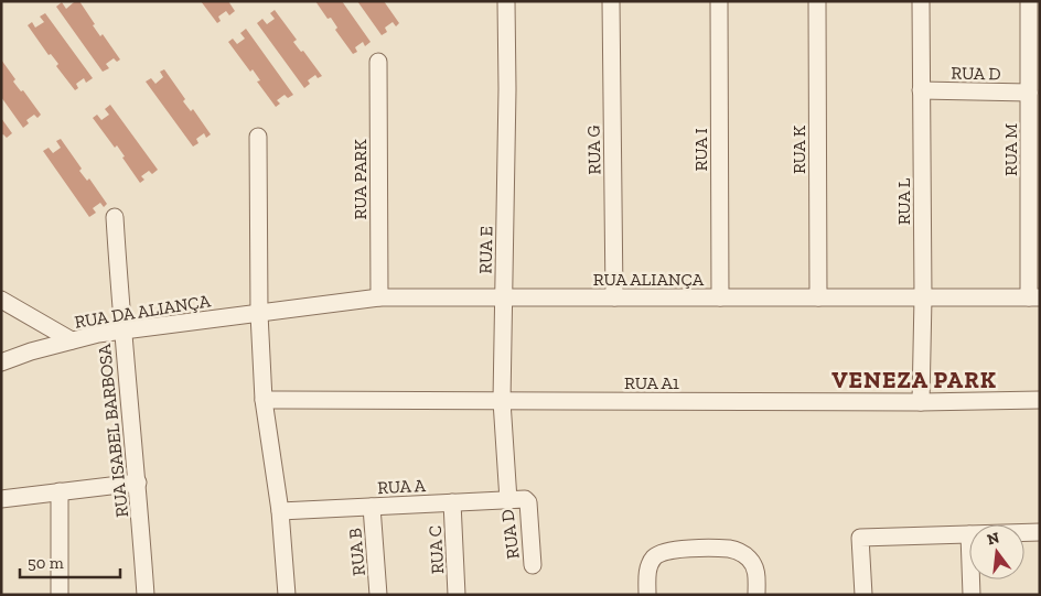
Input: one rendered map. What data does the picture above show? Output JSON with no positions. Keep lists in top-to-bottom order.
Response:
{
  "streets": {
    "street": [
      "RUA D",
      "RUA G",
      "RUA I",
      "RUA K",
      "RUA M",
      "RUA PARK",
      "RUA L",
      "RUA E",
      "RUA ALIANÇA",
      "RUA DA ALIANÇA",
      "RUA A1",
      "RUA ISABEL BARBOSA",
      "RUA A",
      "RUA C",
      "RUA B"
    ]
  },
  "crossings": [
    ["RUA D", "RUA M"],
    ["RUA D", "RUA L"],
    ["RUA D", "RUA E"],
    ["RUA D", "RUA A"],
    ["RUA G", "RUA ALIANÇA"],
    ["RUA I", "RUA ALIANÇA"],
    ["RUA K", "RUA ALIANÇA"],
    ["RUA M", "RUA ALIANÇA"],
    ["RUA PARK", "RUA ALIANÇA"],
    ["RUA L", "RUA ALIANÇA"],
    ["RUA L", "RUA A1"],
    ["RUA E", "RUA ALIANÇA"],
    ["RUA E", "RUA A1"],
    ["RUA E", "RUA A"],
    ["RUA ALIANÇA", "RUA DA ALIANÇA"],
    ["RUA DA ALIANÇA", "RUA ISABEL BARBOSA"],
    ["RUA A", "RUA C"],
    ["RUA A", "RUA B"]
  ],
  "districts": ["VENEZA PARK"],
  "scale_bar": "50 m",
  "north": "top"
}
